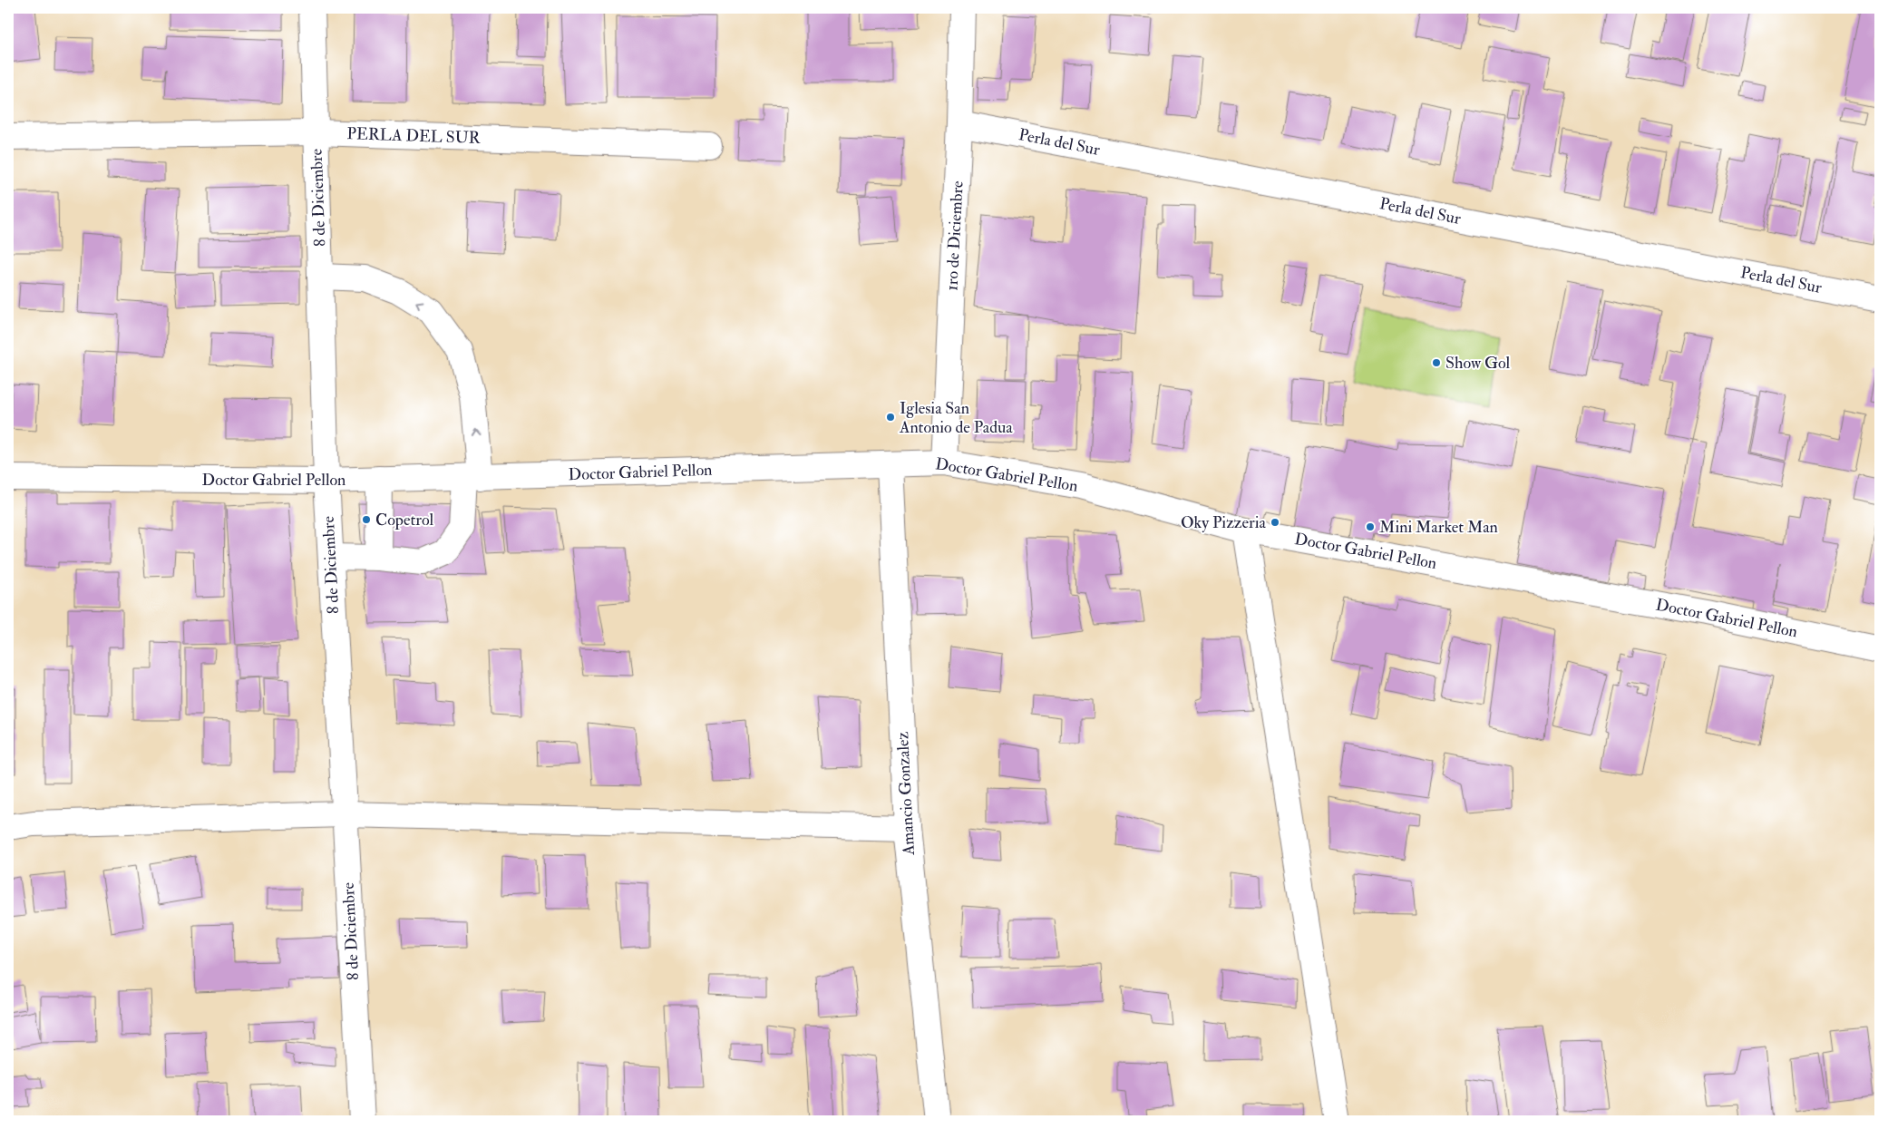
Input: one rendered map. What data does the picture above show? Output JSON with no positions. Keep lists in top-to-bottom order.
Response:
{
  "streets": {
    "street": [
      "PERLA DEL SUR",
      "Perla del Sur",
      "8 de Diciembre",
      "1ro de Diciembre",
      "Doctor Gabriel Pellon",
      "Amancio Gonzalez"
    ]
  },
  "crossings": [
    ["PERLA DEL SUR", "8 de Diciembre"],
    ["Perla del Sur", "1ro de Diciembre"],
    ["8 de Diciembre", "Doctor Gabriel Pellon"],
    ["1ro de Diciembre", "Doctor Gabriel Pellon"],
    ["Doctor Gabriel Pellon", "Amancio Gonzalez"]
  ],
  "places": [
    "Show Gol",
    "Iglesia San Antonio de Padua",
    "Copetrol",
    "Oky Pizzeria",
    "Mini Market Man"
  ]
}
